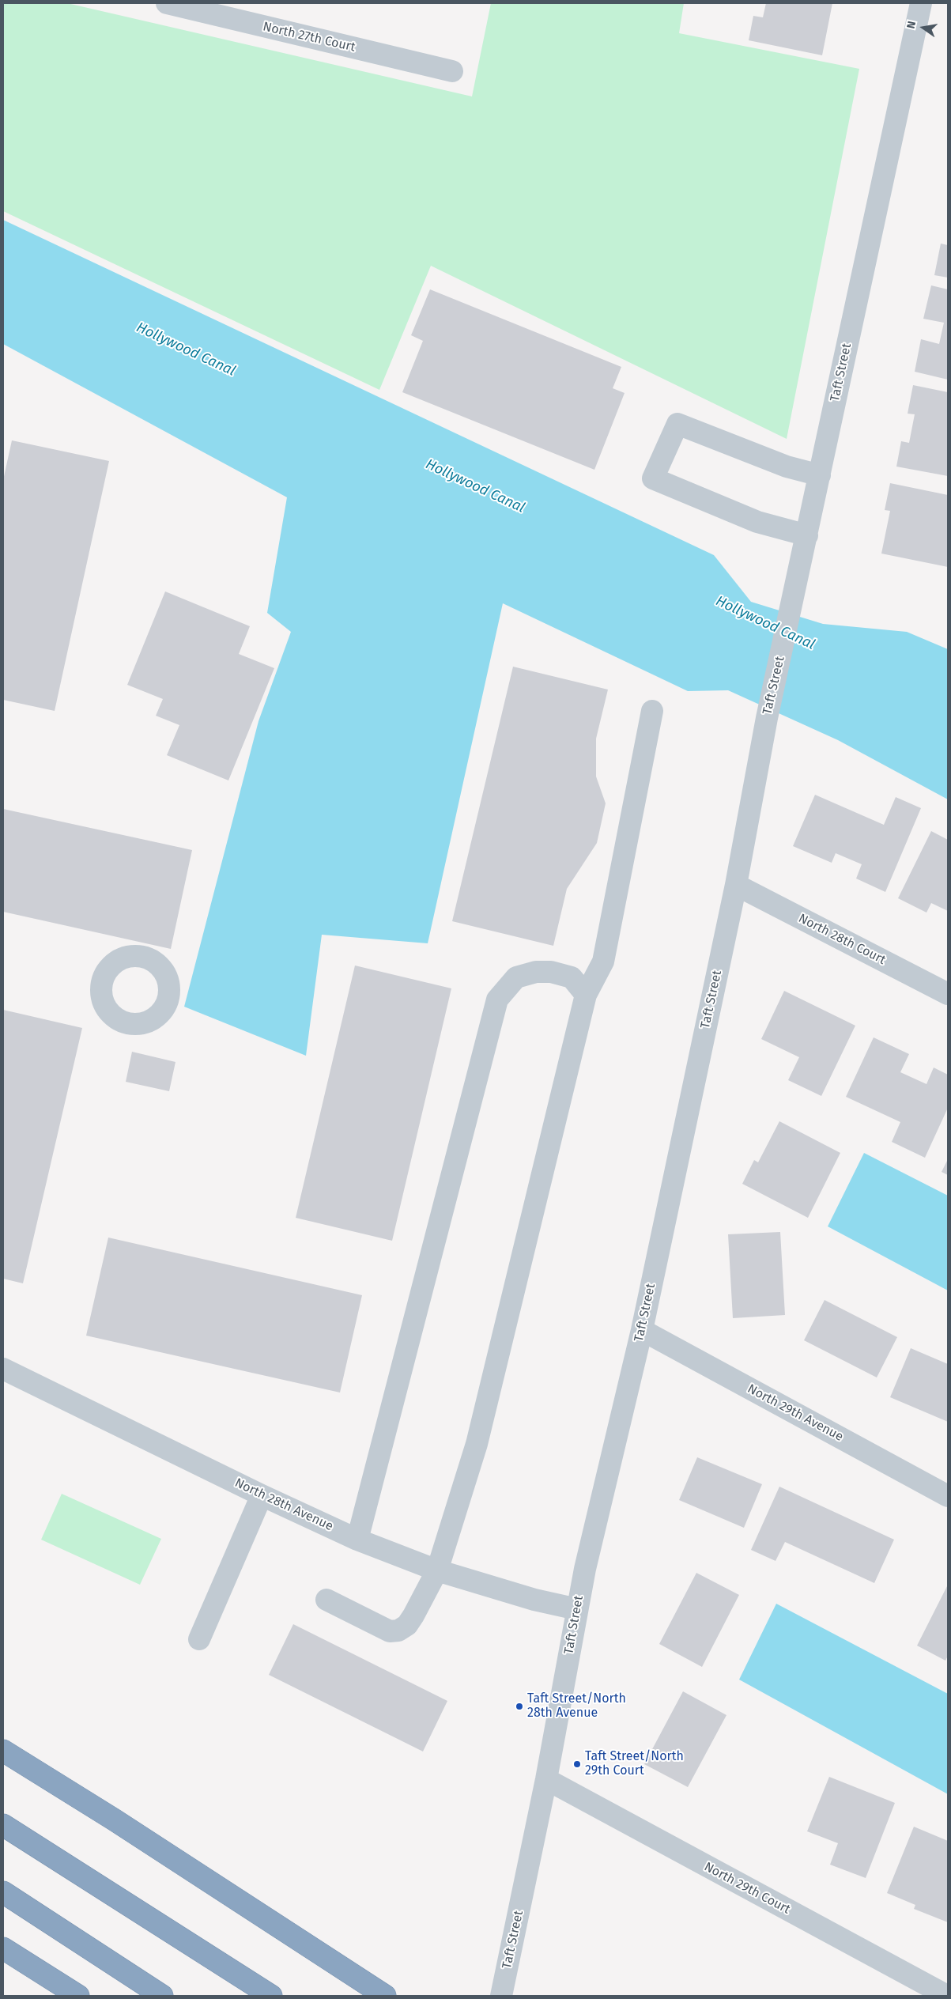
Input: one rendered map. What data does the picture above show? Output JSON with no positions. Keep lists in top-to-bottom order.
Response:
{
  "streets": {
    "street": [
      "North 27th Court",
      "Taft Street",
      "North 28th Court",
      "North 29th Avenue",
      "North 28th Avenue",
      "North 29th Court"
    ]
  },
  "crossings": [
    ["Taft Street", "North 28th Court"],
    ["Taft Street", "North 29th Avenue"],
    ["Taft Street", "North 28th Avenue"],
    ["Taft Street", "North 29th Court"]
  ],
  "water": ["Hollywood Canal"],
  "places": ["Taft Street/North 28th Avenue", "Taft Street/North 29th Court"],
  "north": "left"
}
